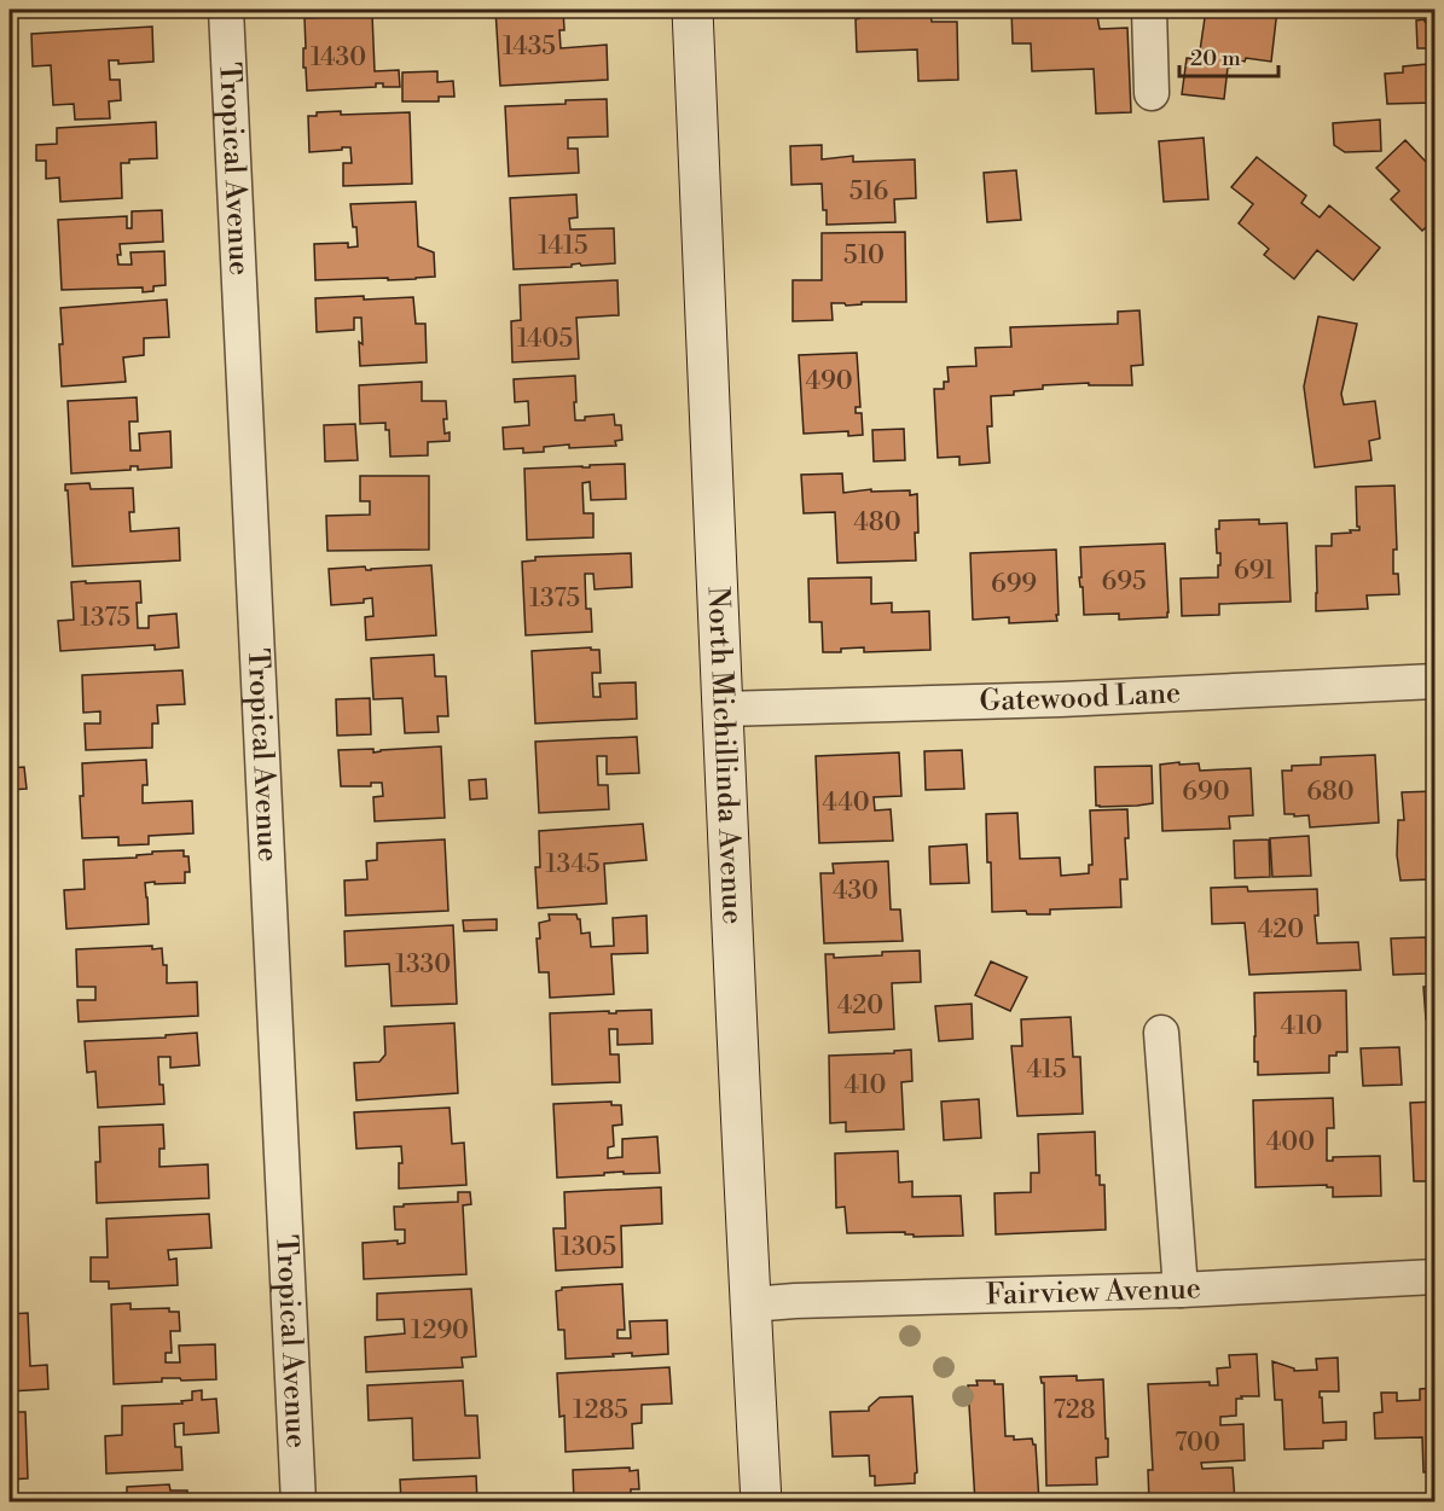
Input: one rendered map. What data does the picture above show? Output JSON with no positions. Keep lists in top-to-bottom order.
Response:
{
  "streets": {
    "street": [
      "Tropical Avenue",
      "Gatewood Lane",
      "North Michillinda Avenue",
      "Fairview Avenue"
    ]
  },
  "crossings": [
    ["Gatewood Lane", "North Michillinda Avenue"],
    ["North Michillinda Avenue", "Fairview Avenue"]
  ],
  "house_numbers": [
    "1435",
    "1430",
    "516",
    "1415",
    "510",
    "1405",
    "490",
    "480",
    "691",
    "695",
    "699",
    "1375",
    "1375",
    "690",
    "680",
    "440",
    "1345",
    "430",
    "420",
    "1330",
    "420",
    "410",
    "415",
    "410",
    "400",
    "1305",
    "1290",
    "1285",
    "728",
    "700"
  ],
  "scale_bar": "20 m"
}
